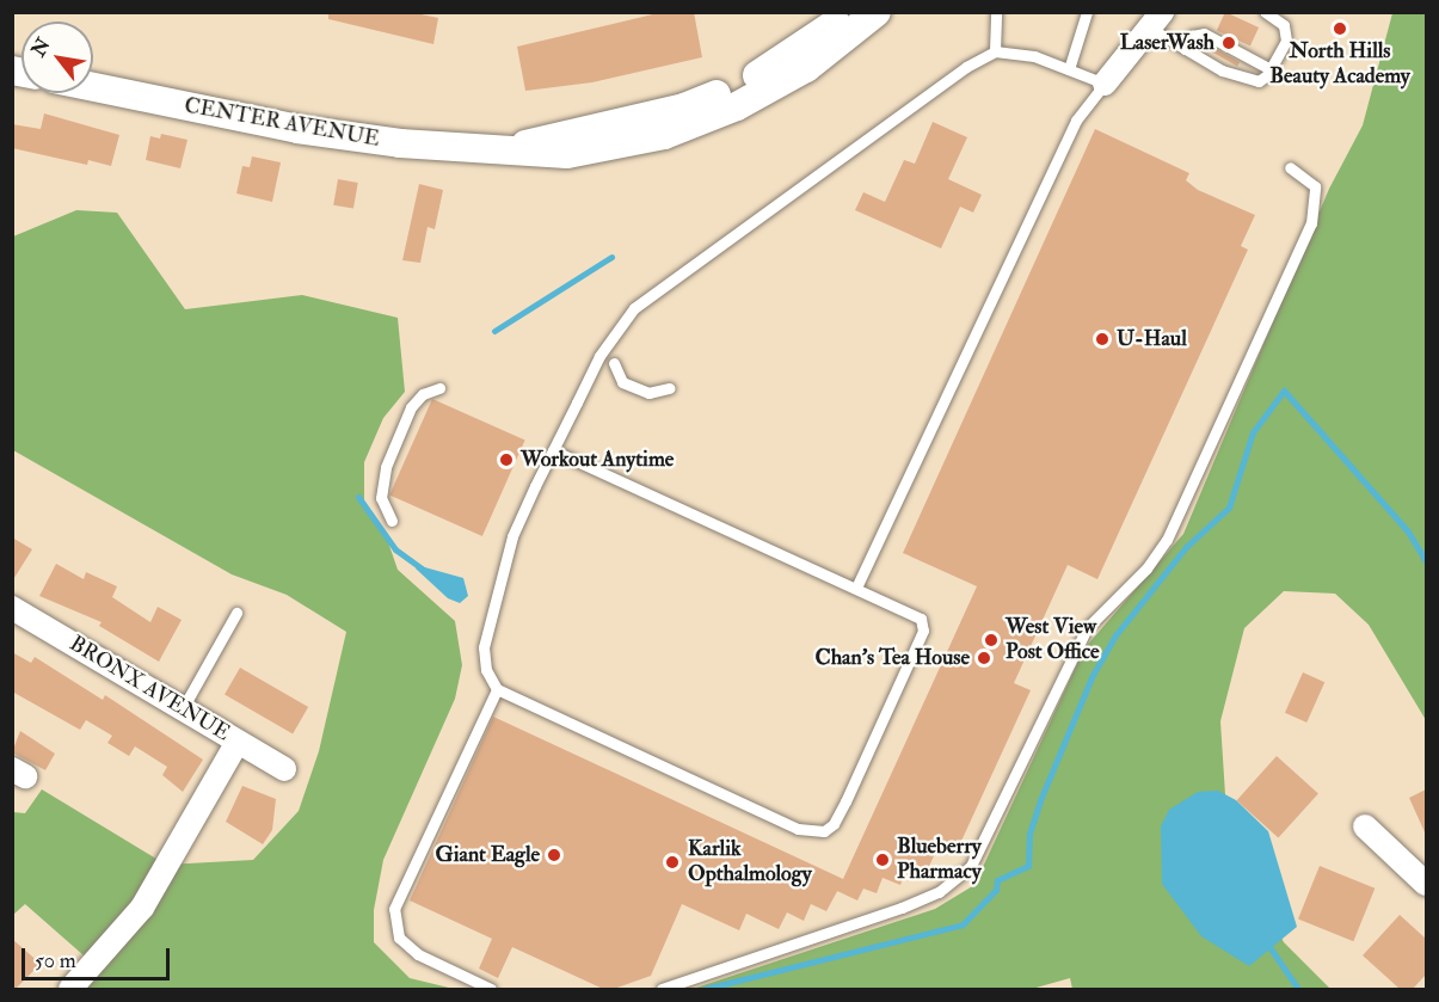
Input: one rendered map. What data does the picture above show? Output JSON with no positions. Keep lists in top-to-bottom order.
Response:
{
  "streets": {
    "street": ["CENTER AVENUE", "BRONX AVENUE"]
  },
  "places": [
    "North Hills Beauty Academy",
    "LaserWash",
    "U-Haul",
    "Workout Anytime",
    "West View Post Office",
    "Chan's Tea House",
    "Giant Eagle",
    "Blueberry Pharmacy",
    "Karlik Opthalmology"
  ],
  "scale_bar": "50 m",
  "north": "top left"
}
